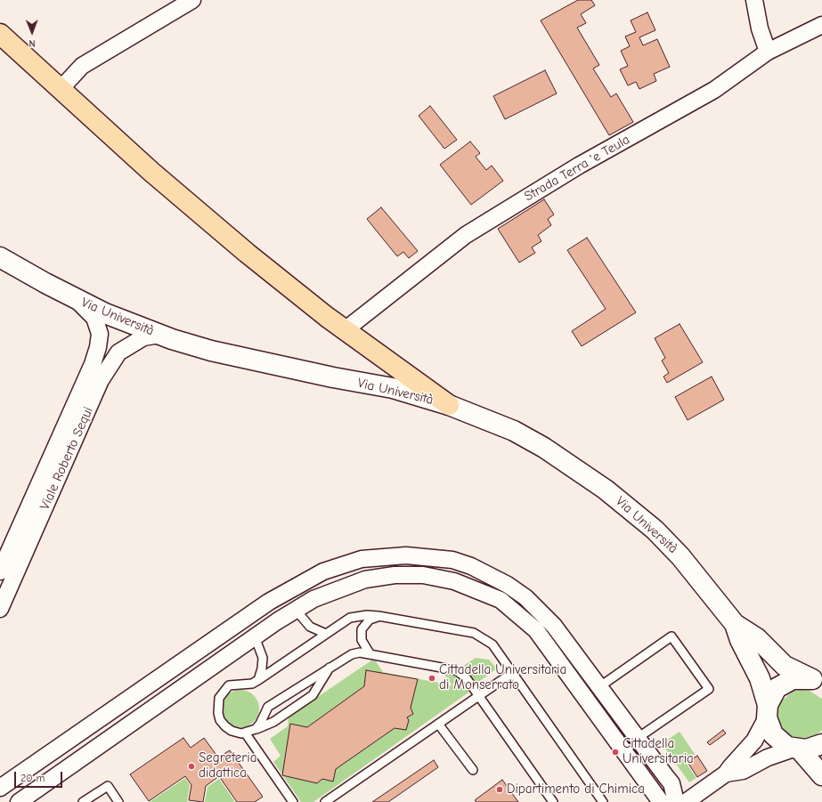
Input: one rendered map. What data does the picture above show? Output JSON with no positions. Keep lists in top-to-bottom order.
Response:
{
  "streets": {
    "main road": ["Via Università"],
    "street": ["Strada Terra 'e Teula", "Viale Roberto Sequi"]
  },
  "crossings": [
    ["Via Università", "Viale Roberto Sequi"]
  ],
  "places": [
    "Cittadella Universitaria di Monserrato",
    "Cittadella Universitaria",
    "Segreteria didattica",
    "Dipartimento di Chimica"
  ],
  "scale_bar": "20 m",
  "north": "bottom"
}
